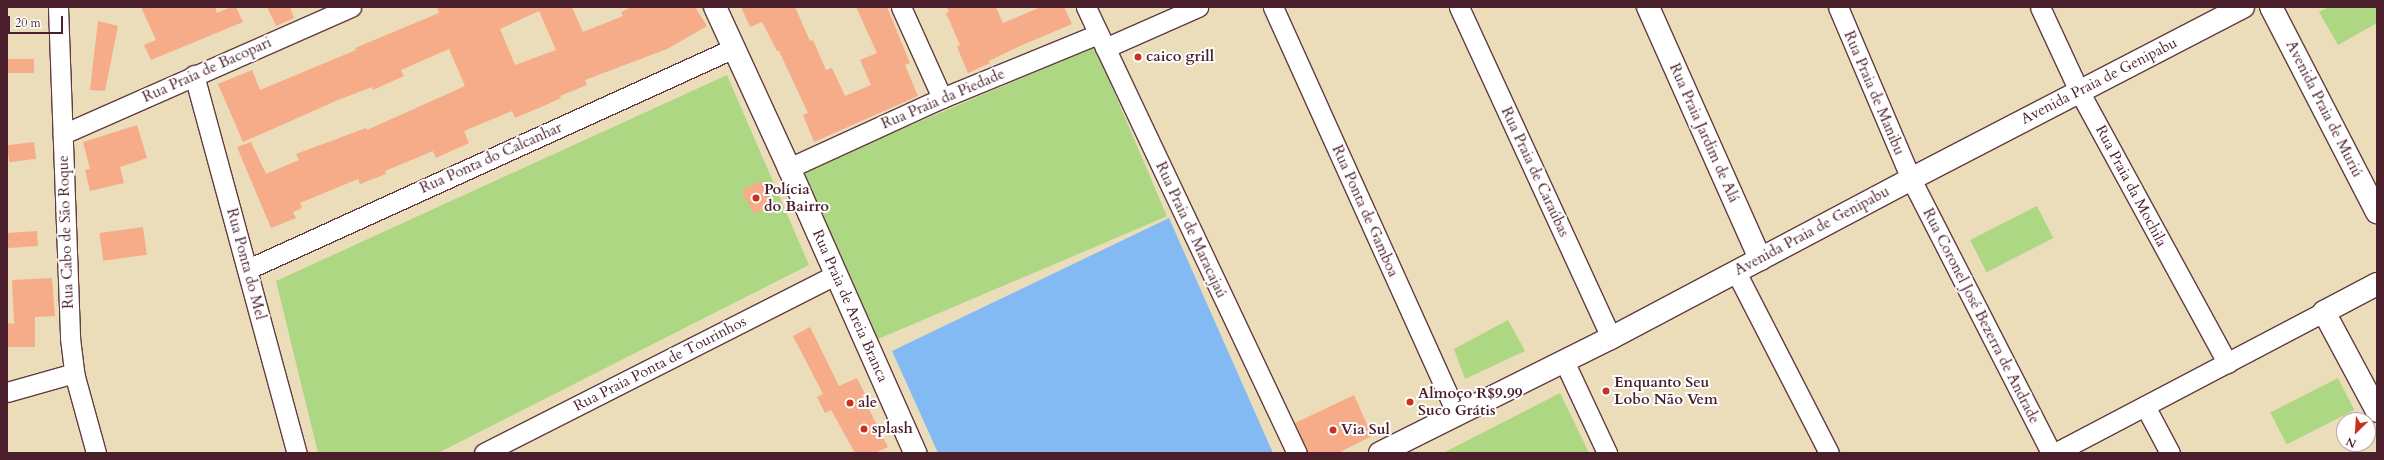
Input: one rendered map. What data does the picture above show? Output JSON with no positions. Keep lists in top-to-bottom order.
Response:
{
  "streets": {
    "main road": [
      "Avenida Praia de Genipabu",
      "Avenida Praia de Muriú",
      "Rua Praia Jardim de Alá",
      "Rua Praia de Areia Branca"
    ],
    "street": [
      "Rua Praia de Bacopari",
      "Rua Praia de Manibu",
      "Rua Praia da Piedade",
      "Rua Ponta do Calcanhar",
      "Rua Praia de Caraúbas",
      "Rua Praia da Mochila",
      "Rua Ponta de Gamboa",
      "Rua Praia de Maracajaú",
      "Rua Cabo de São Roque",
      "Rua Ponta do Mel",
      "Rua Coronel José Bezerra de Andrade",
      "Rua Praia Ponta de Tourinhos"
    ]
  },
  "crossings": [
    ["Rua Praia de Bacopari", "Rua Cabo de São Roque"],
    ["Rua Praia de Bacopari", "Rua Ponta do Mel"],
    ["Avenida Praia de Genipabu", "Rua Praia de Manibu"],
    ["Avenida Praia de Genipabu", "Rua Praia Jardim de Alá"],
    ["Avenida Praia de Genipabu", "Rua Praia de Caraúbas"],
    ["Avenida Praia de Genipabu", "Rua Praia da Mochila"],
    ["Avenida Praia de Genipabu", "Rua Ponta de Gamboa"],
    ["Avenida Praia de Genipabu", "Rua Coronel José Bezerra de Andrade"],
    ["Rua Praia de Manibu", "Rua Coronel José Bezerra de Andrade"],
    ["Rua Praia da Piedade", "Rua Praia de Maracajaú"],
    ["Rua Praia da Piedade", "Rua Praia de Areia Branca"],
    ["Rua Ponta do Calcanhar", "Rua Ponta do Mel"],
    ["Rua Ponta do Calcanhar", "Rua Praia de Areia Branca"],
    ["Rua Praia de Areia Branca", "Rua Praia Ponta de Tourinhos"]
  ],
  "places": [
    "caico grill",
    "Polícia do Bairro",
    "Enquanto Seu Lobo Não Vem",
    "Almoço R$9.99 Suco Grátis",
    "ale",
    "splash",
    "Via Sul"
  ],
  "scale_bar": "20 m",
  "north": "bottom left"
}
